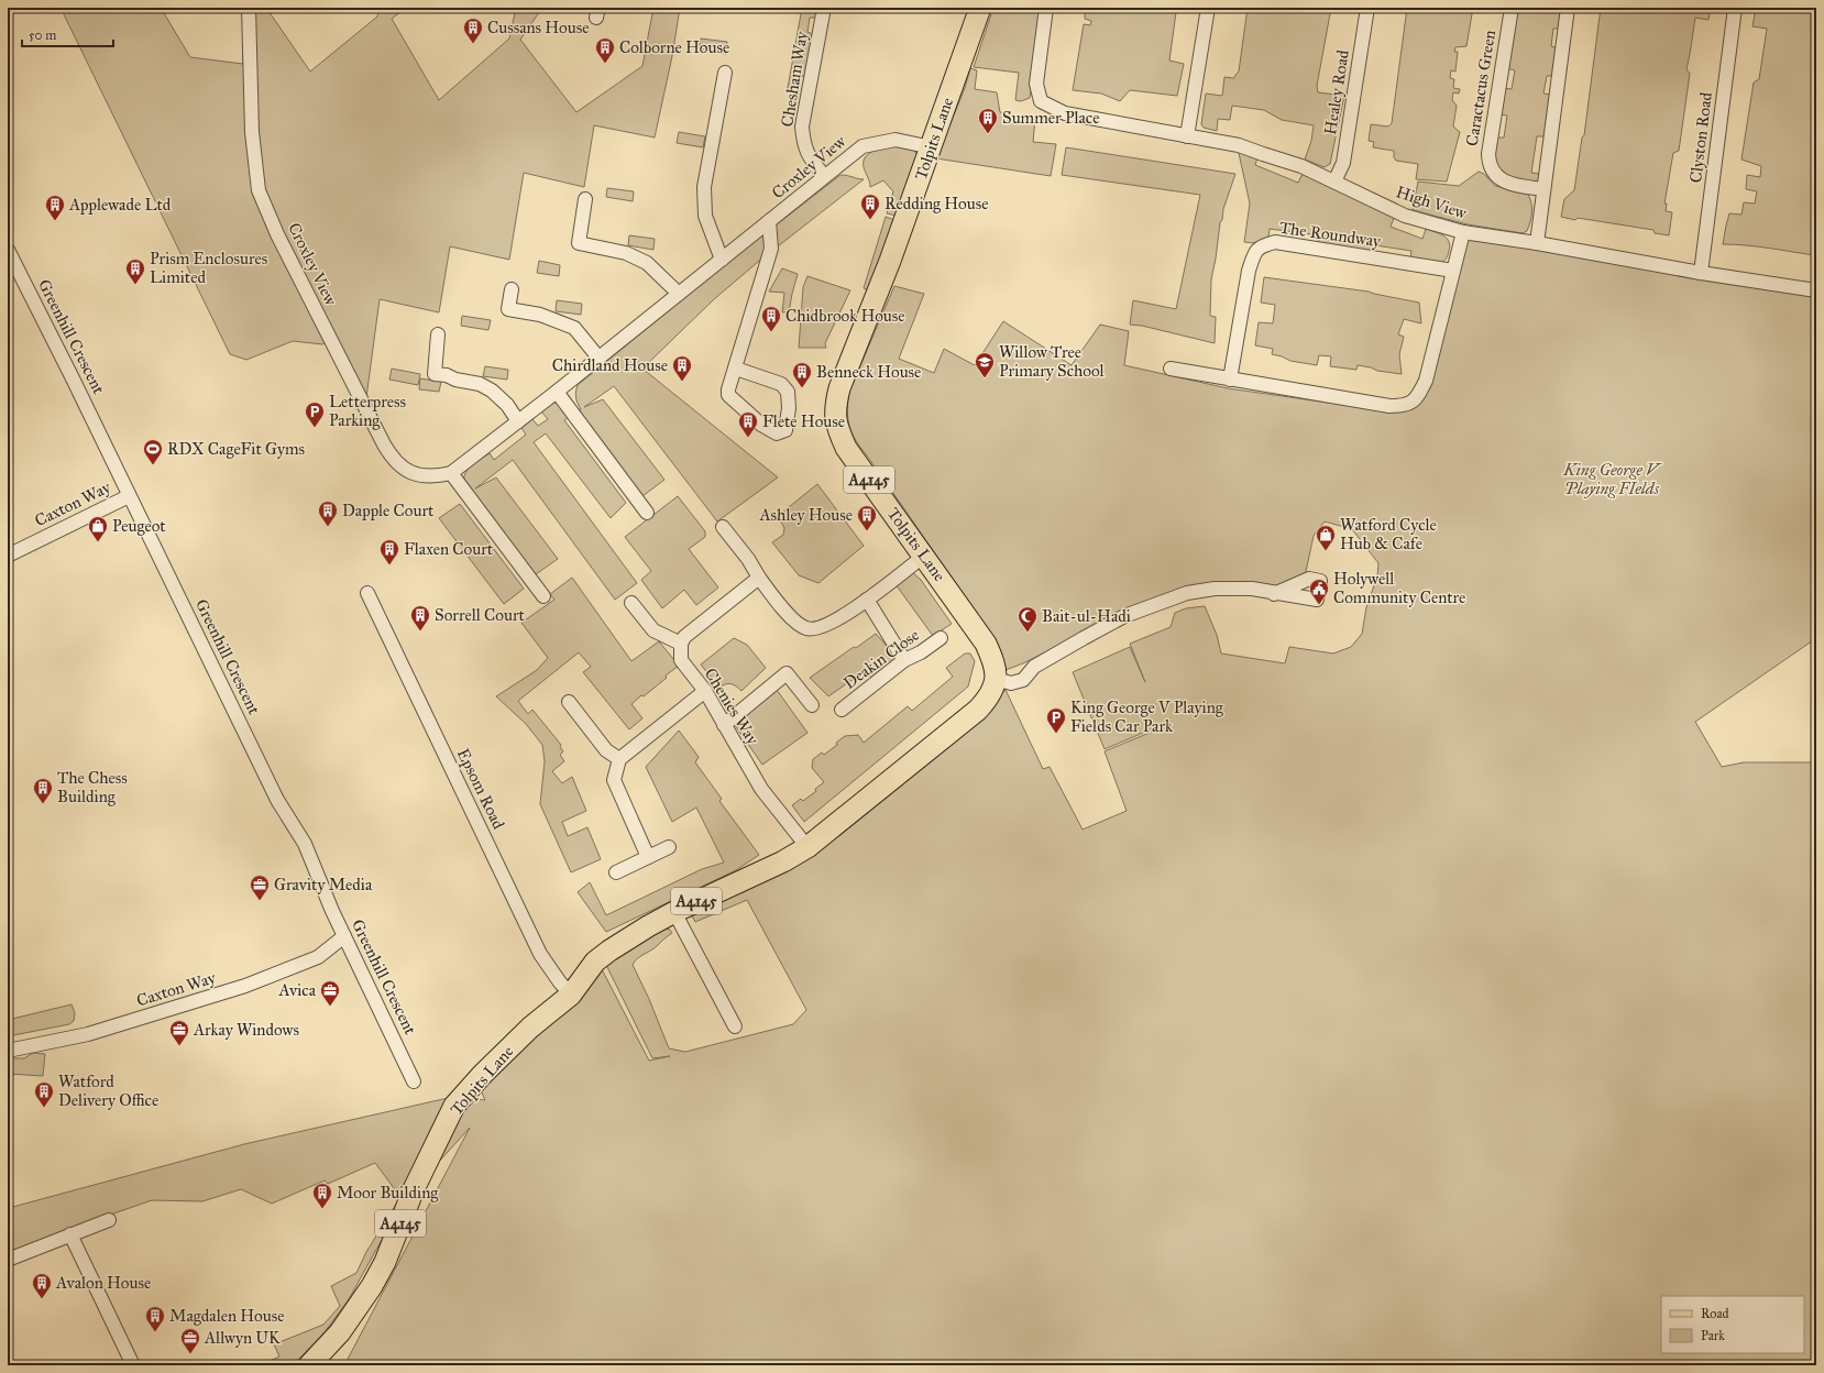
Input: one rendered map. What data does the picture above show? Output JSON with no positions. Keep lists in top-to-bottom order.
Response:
{
  "streets": {
    "main road": ["Tolpits Lane", "A4145"],
    "street": [
      "Chesham Way",
      "Caractacus Green",
      "Healey Road",
      "Clyston Road",
      "Croxley View",
      "High View",
      "The Roundway",
      "Greenhill Crescent",
      "Caxton Way",
      "Deakin Close",
      "Chenies Way",
      "Epsom Road"
    ]
  },
  "crossings": [
    ["Chesham Way", "Croxley View"],
    ["Healey Road", "High View"],
    ["Clyston Road", "High View"],
    ["Tolpits Lane", "Croxley View"],
    ["Tolpits Lane", "Chenies Way"],
    ["Tolpits Lane", "Epsom Road"],
    ["Greenhill Crescent", "Caxton Way"]
  ],
  "parks": ["King George V Playing FIelds"],
  "places": {
    "building": [
      "Cussans House",
      "Colborne House",
      "Summer Place",
      "Redding House",
      "Applewade Ltd",
      "Prism Enclosures Limited",
      "Chidbrook House",
      "Chirdland House",
      "Benneck House",
      "Flete House",
      "Dapple Court",
      "Ashley House",
      "Flaxen Court",
      "Sorrell Court",
      "The Chess Building",
      "Watford Delivery Office",
      "Moor Building",
      "Avalon House",
      "Magdalen House"
    ],
    "school or university": ["Willow Tree Primary School"],
    "parking": ["Letterpress Parking", "King George V Playing Fields Car Park"],
    "sports": ["RDX CageFit Gyms"],
    "shop": ["Peugeot", "Watford Cycle Hub & Cafe"],
    "public building": ["Holywell Community Centre"],
    "mosque": ["Bait-ul-Hadi"],
    "office": [
      "Gravity Media",
      "Avica",
      "Arkay Windows",
      "Allwyn UK"
    ]
  },
  "legend": ["Road", "Park"],
  "scale_bar": "50 m"
}
